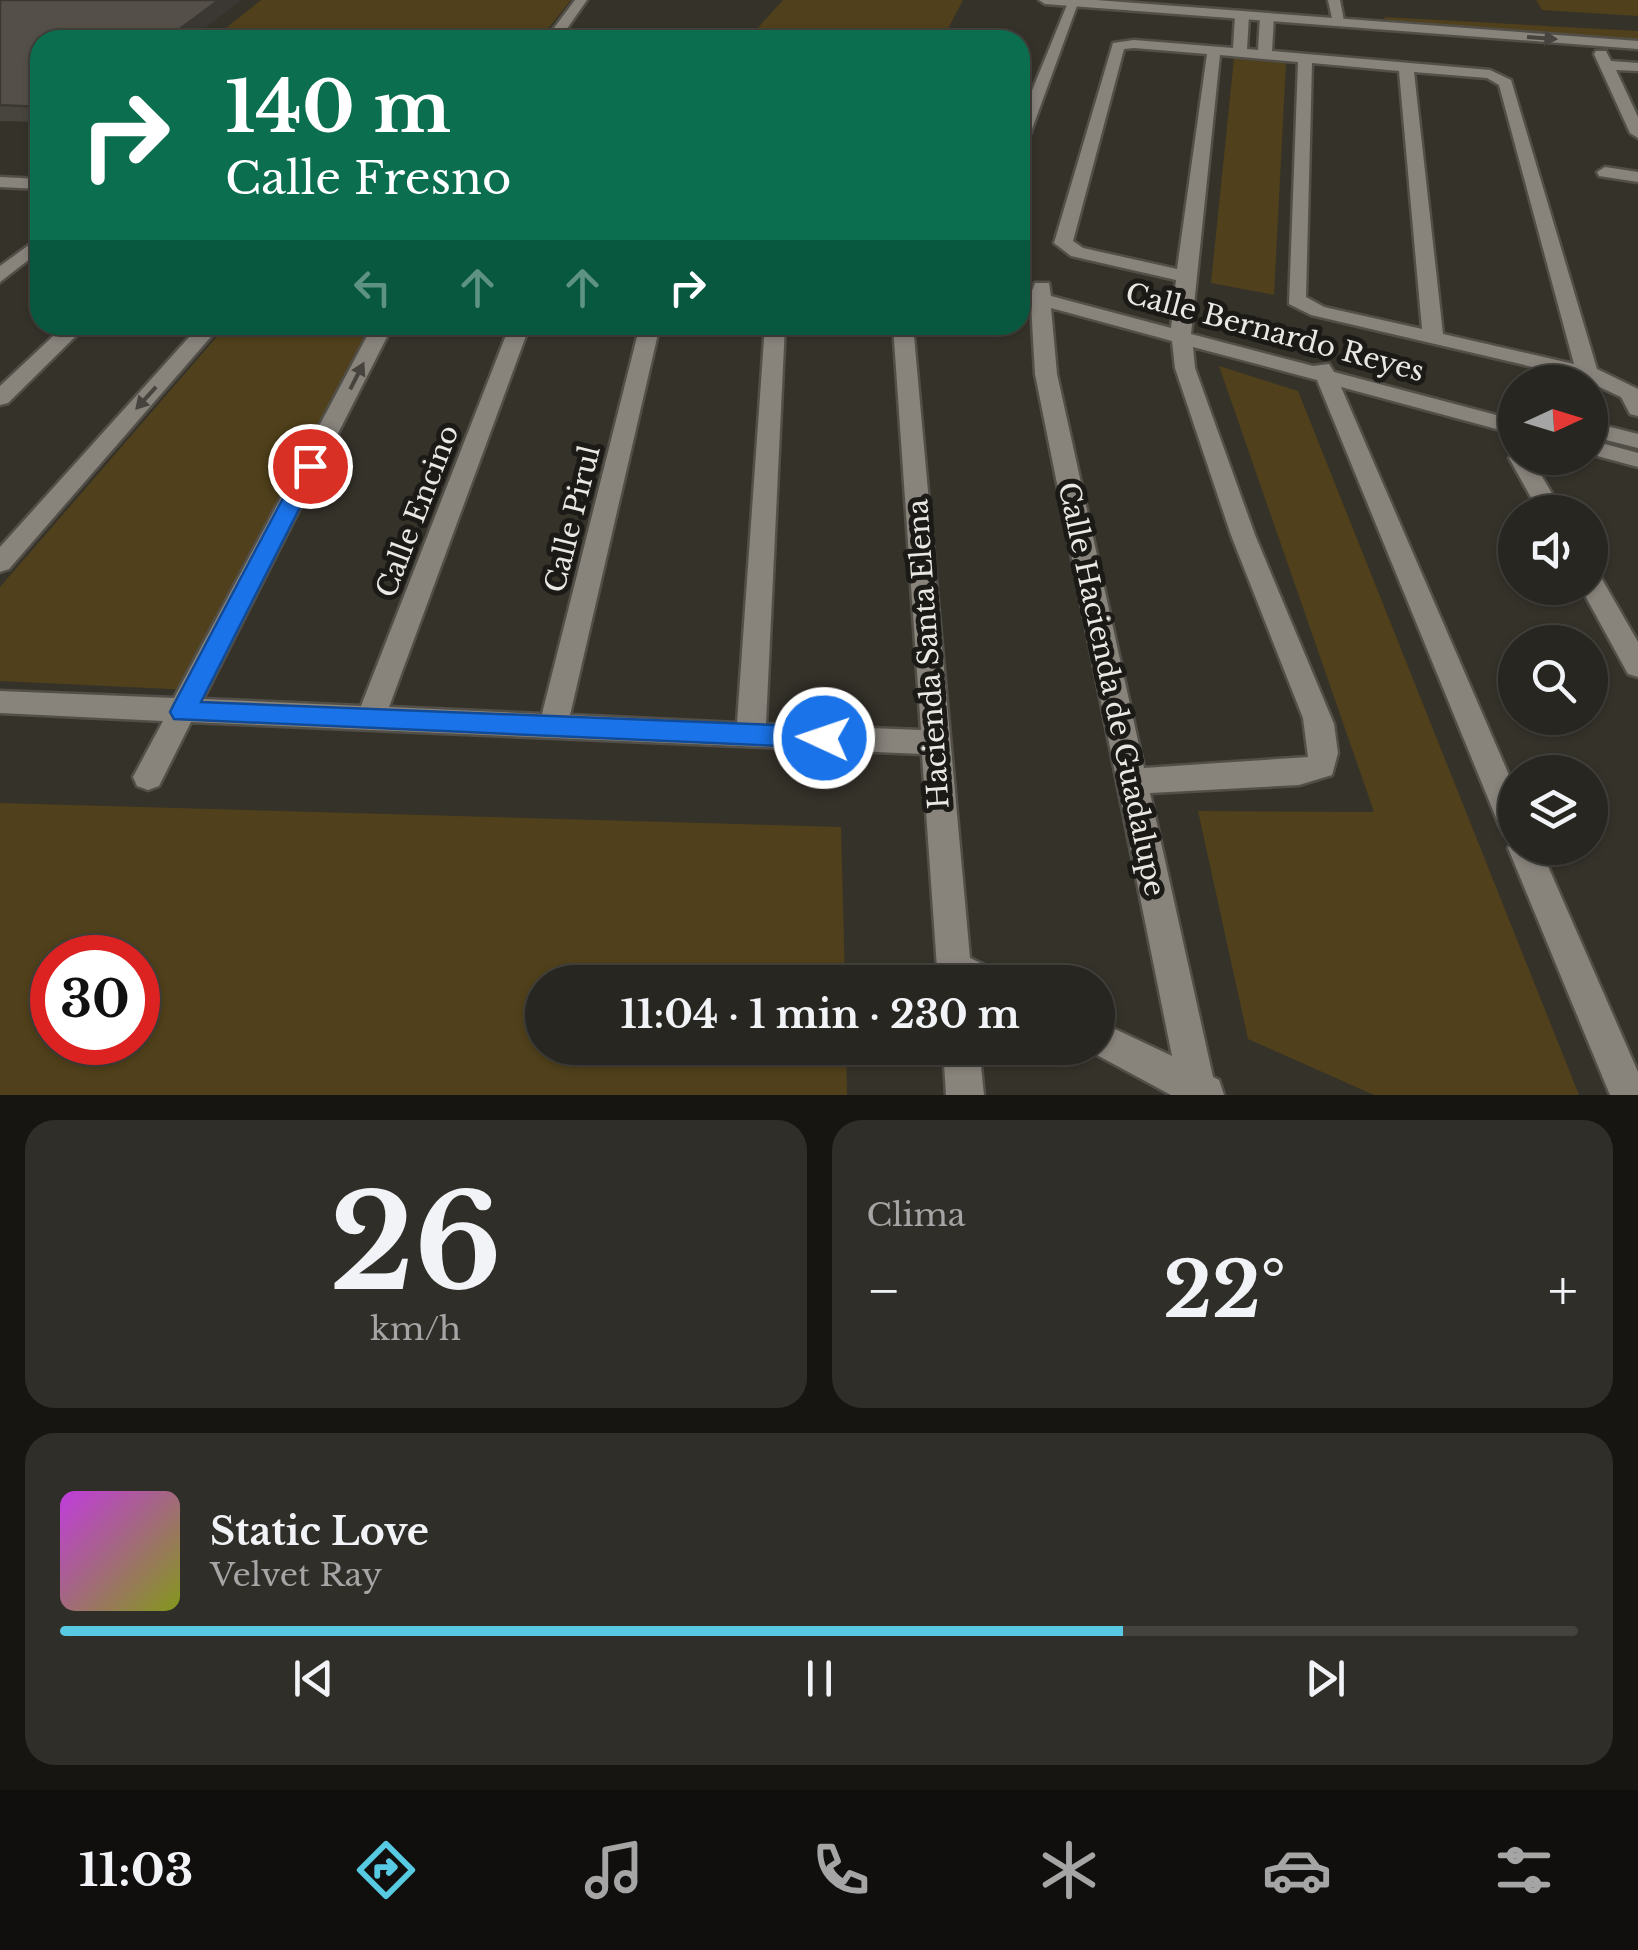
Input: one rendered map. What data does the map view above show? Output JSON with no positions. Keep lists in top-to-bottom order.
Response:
{
  "streets": {
    "street": [
      "Calle Bernardo Reyes",
      "Calle Encino",
      "Calle Pirul",
      "Hacienda Santa Elena",
      "Calle Hacienda de Guadalupe"
    ]
  },
  "crossings": [
    ["Calle Bernardo Reyes", "Calle Hacienda de Guadalupe"]
  ],
  "north": "right",
  "page": {
    "turn": ["140 m", "Calle Fresno"],
    "limit": "30",
    "trip": "11:04 · 1 min · 230 m",
    "tile": [
      ["26", "km/h"],
      "Clima"
    ],
    "heat": ["−", "22°", "+"],
    "song": ["Static Love", "Velvet Ray"],
    "tabs": "11:03"
  }
}
